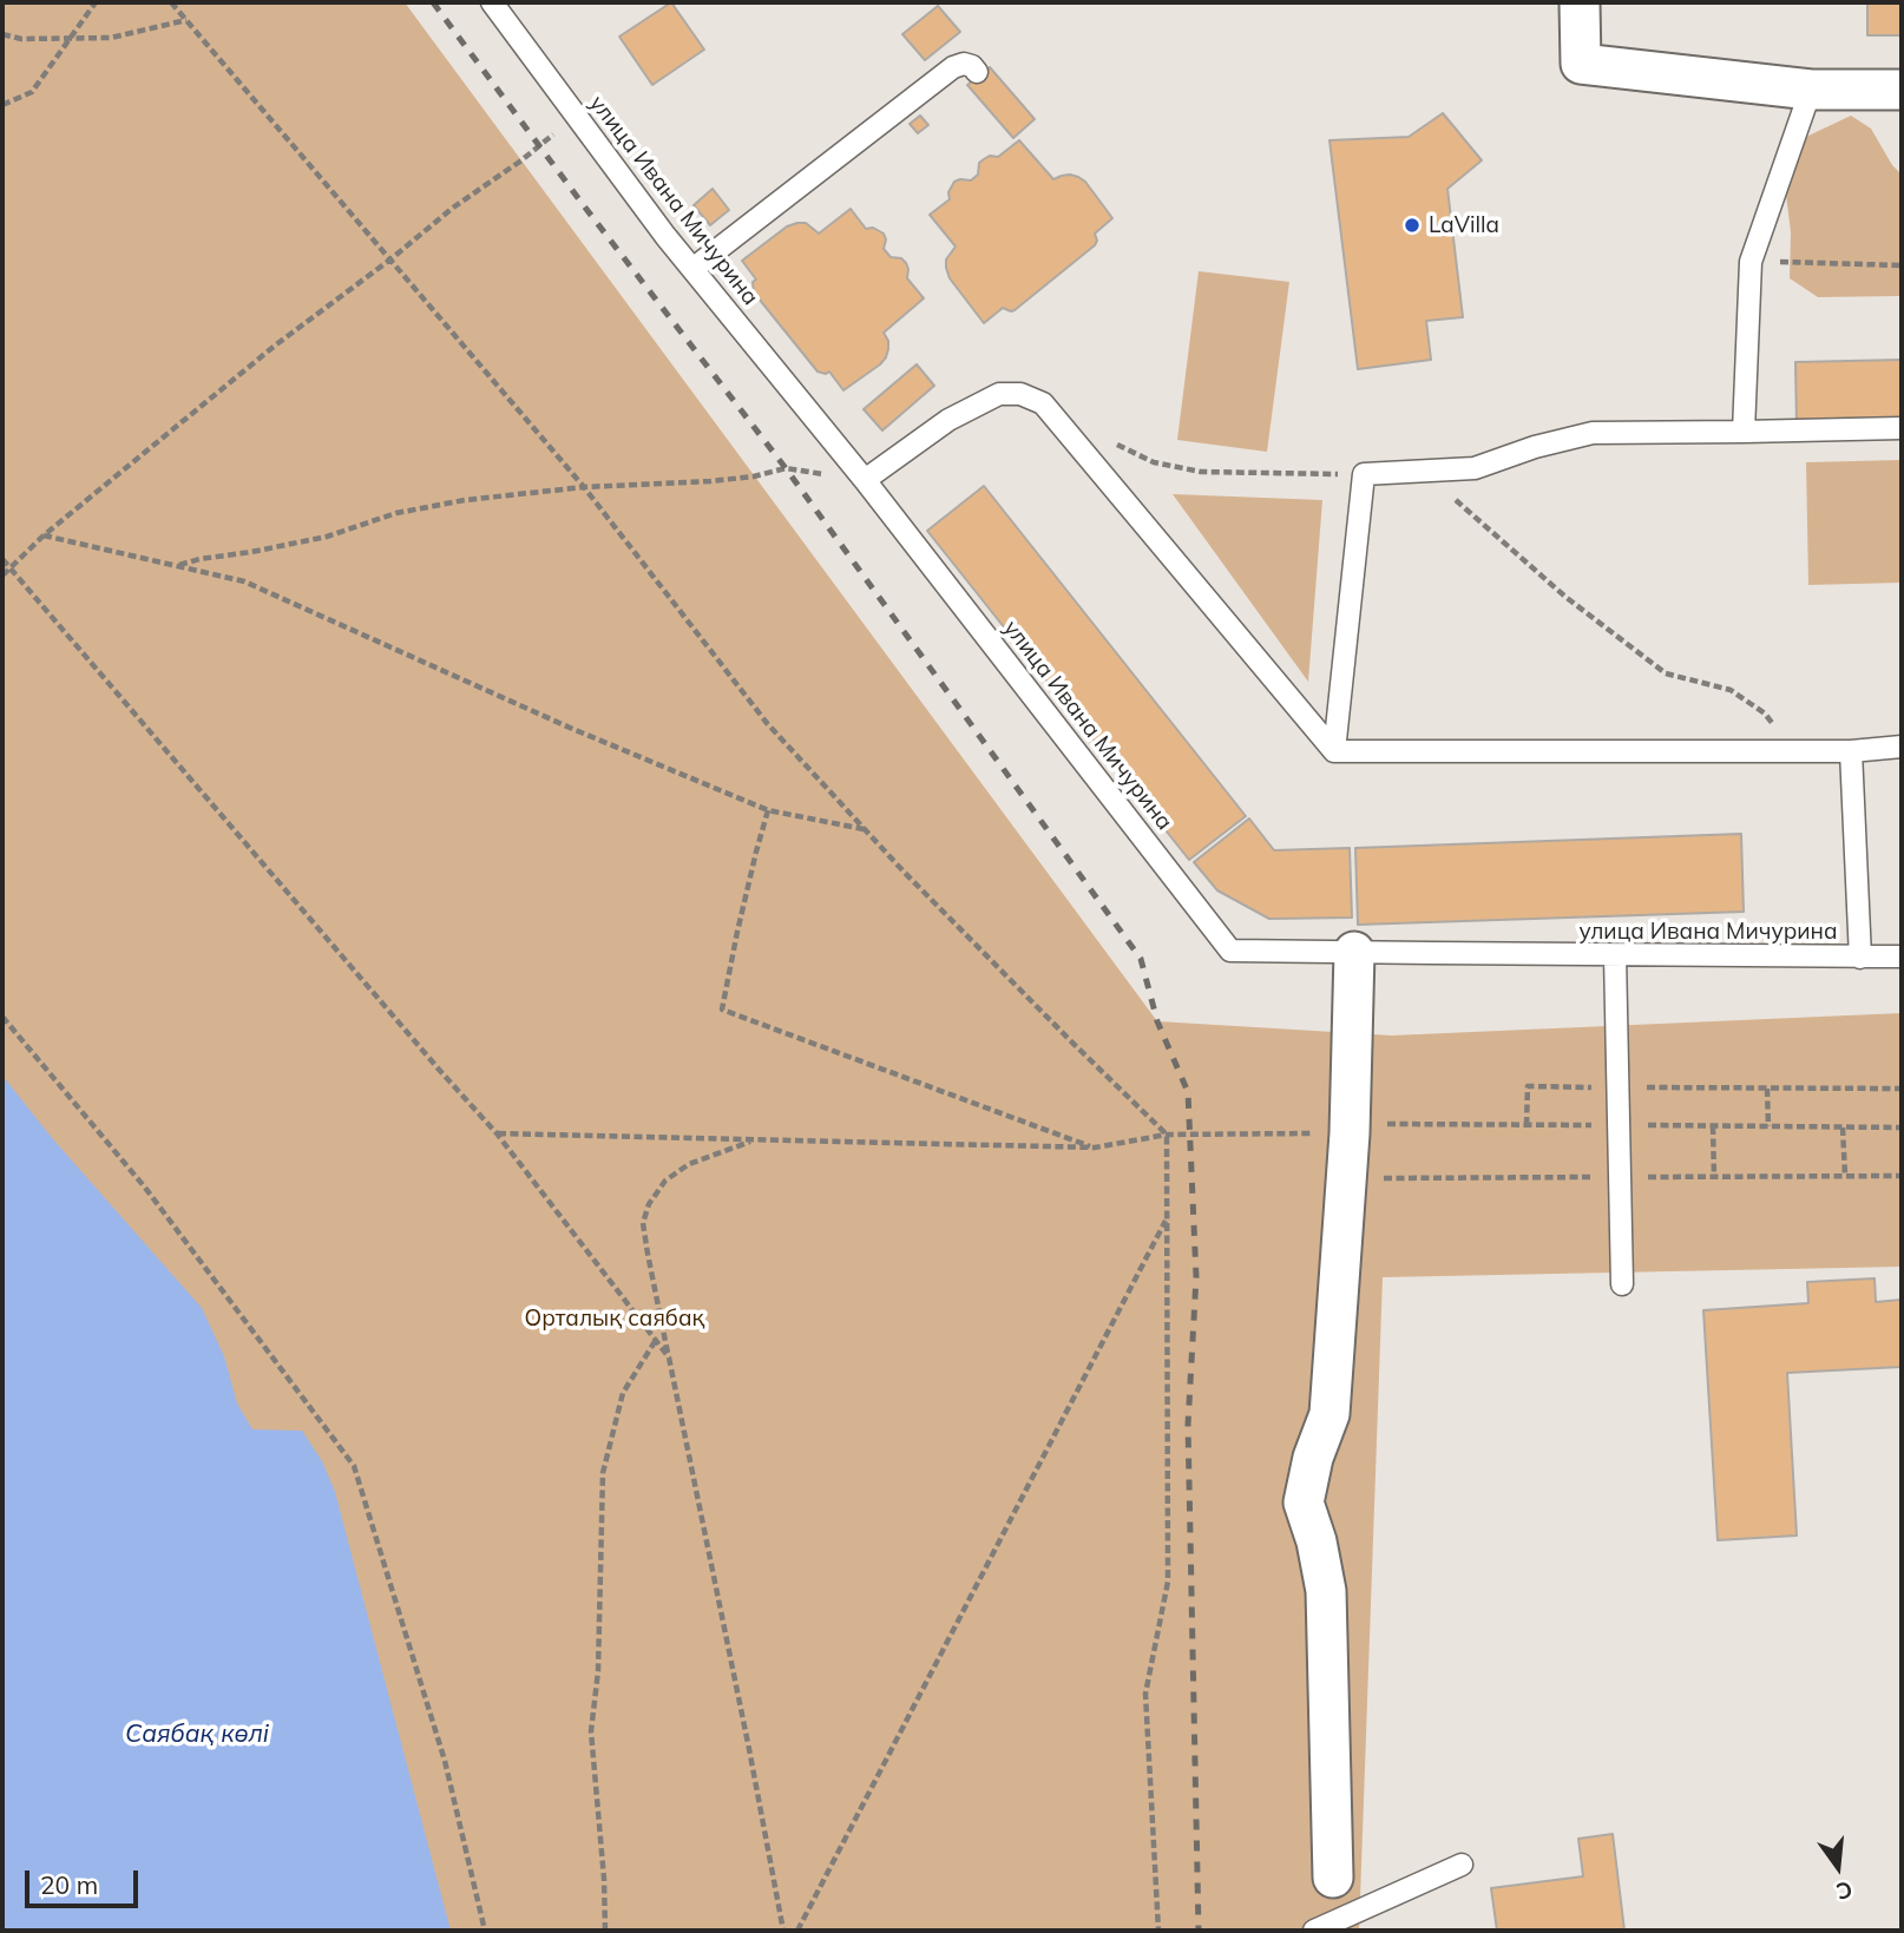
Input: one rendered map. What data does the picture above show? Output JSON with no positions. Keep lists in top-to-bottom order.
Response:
{
  "streets": {
    "lane": ["улица Ивана Мичурина"]
  },
  "water": ["Саябақ көлі"],
  "parks": ["Орталық саябақ"],
  "places": ["LaVilla"],
  "scale_bar": "20 m",
  "north": "bottom"
}
